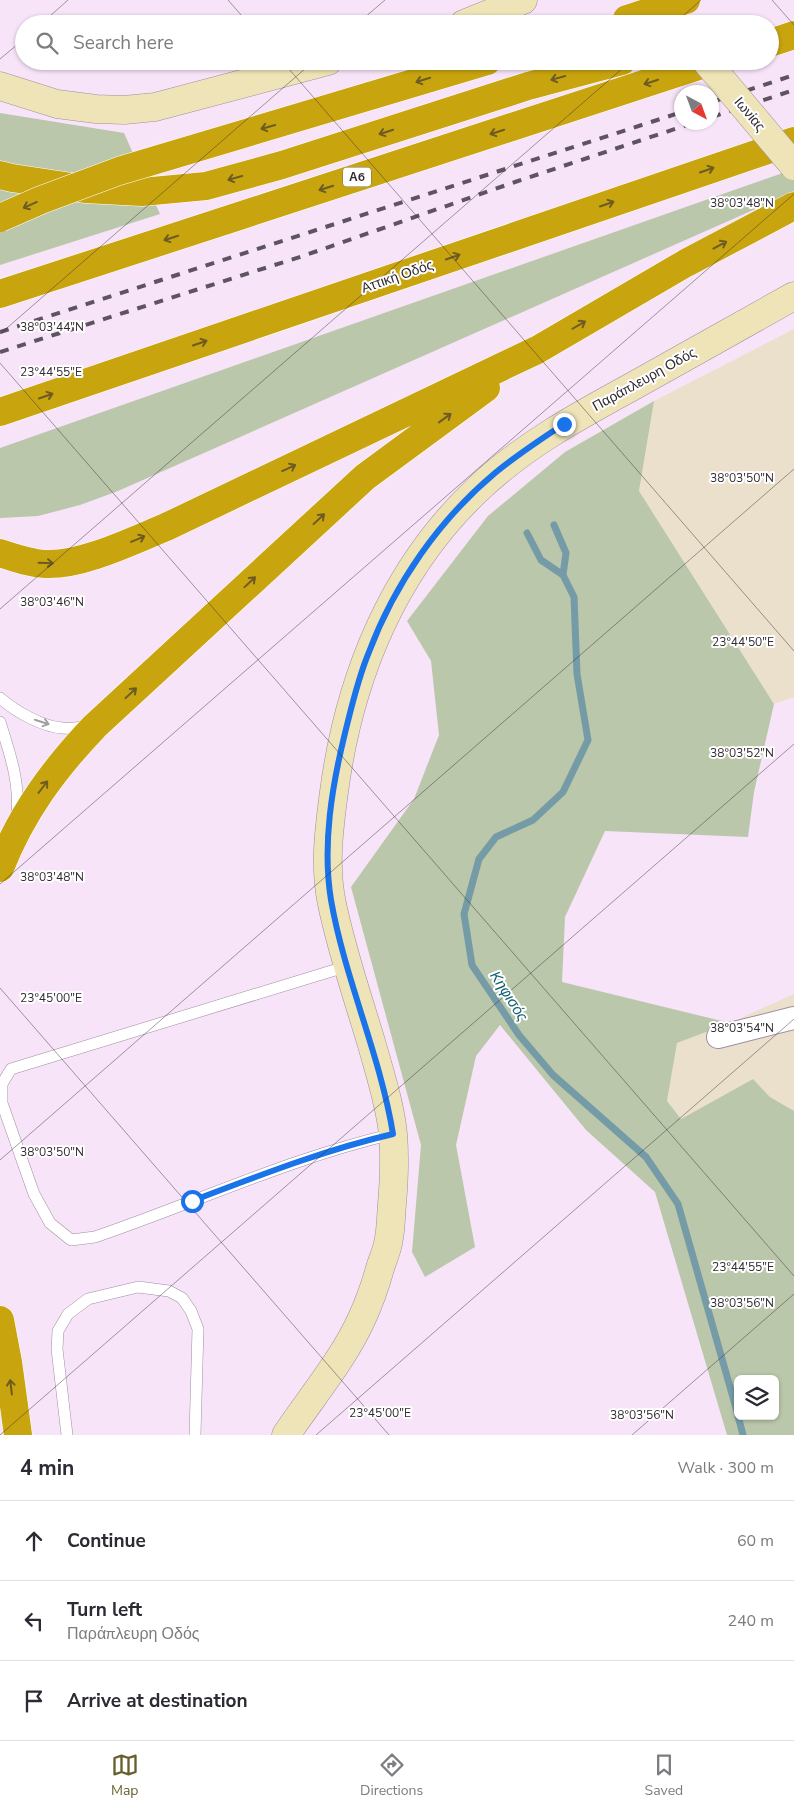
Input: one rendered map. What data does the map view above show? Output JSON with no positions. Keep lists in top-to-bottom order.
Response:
{
  "streets": {
    "highway": ["Α6", "Αττική Οδός"],
    "street": ["Ιωνίας", "Παράπλευρη Οδός"]
  },
  "water": ["Κηφισός"],
  "north": "bottom right",
  "page": {
    "search": "Search here",
    "heading": ["4 min", "Walk · 300 m"],
    "list": [
      ["Continue", "60 m"],
      ["Turn left", "Παράπλευρη Οδός", "240 m"],
      "Arrive at destination"
    ],
    "nav": ["Map", "Directions", "Saved"]
  },
  "coordinates": [
    "38°03'48\"N",
    "38°03'44\"N",
    "23°44'55\"E",
    "38°03'50\"N",
    "38°03'46\"N",
    "23°44'50\"E",
    "38°03'52\"N",
    "23°45'00\"E",
    "38°03'54\"N",
    "38°03'56\"N"
  ]
}
